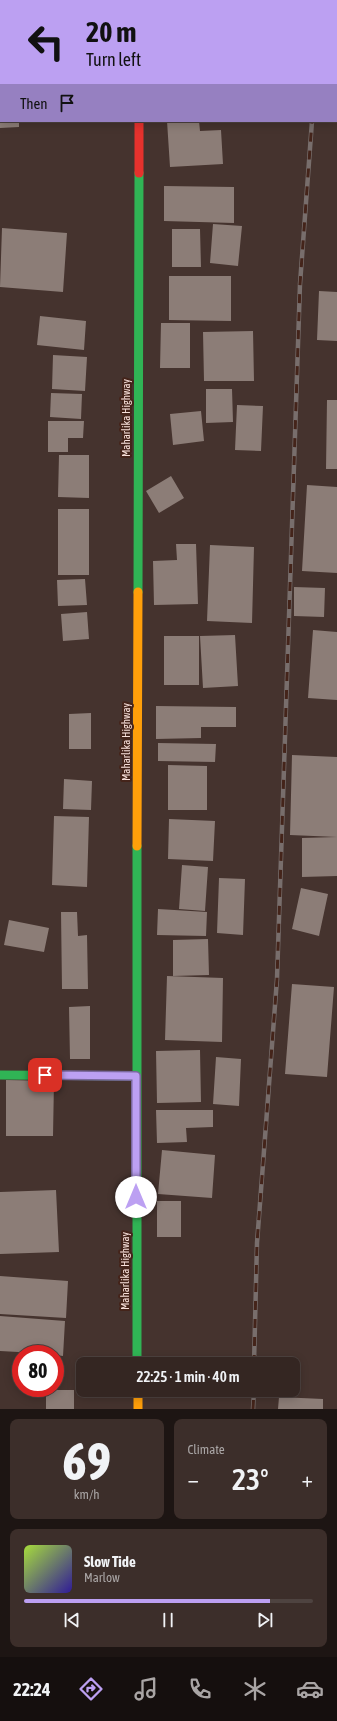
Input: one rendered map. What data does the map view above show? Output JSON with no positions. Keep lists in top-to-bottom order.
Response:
{
  "streets": {
    "main road": ["Maharlika Highway"]
  },
  "page": {
    "turn": ["20 m", "Turn left"],
    "then": "Then",
    "limit": "80",
    "trip": "22:25 · 1 min · 40 m",
    "tile": [
      ["69", "km/h"],
      "Climate"
    ],
    "heat": ["−", "23°", "+"],
    "song": ["Slow Tide", "Marlow"],
    "tabs": "22:24"
  }
}
